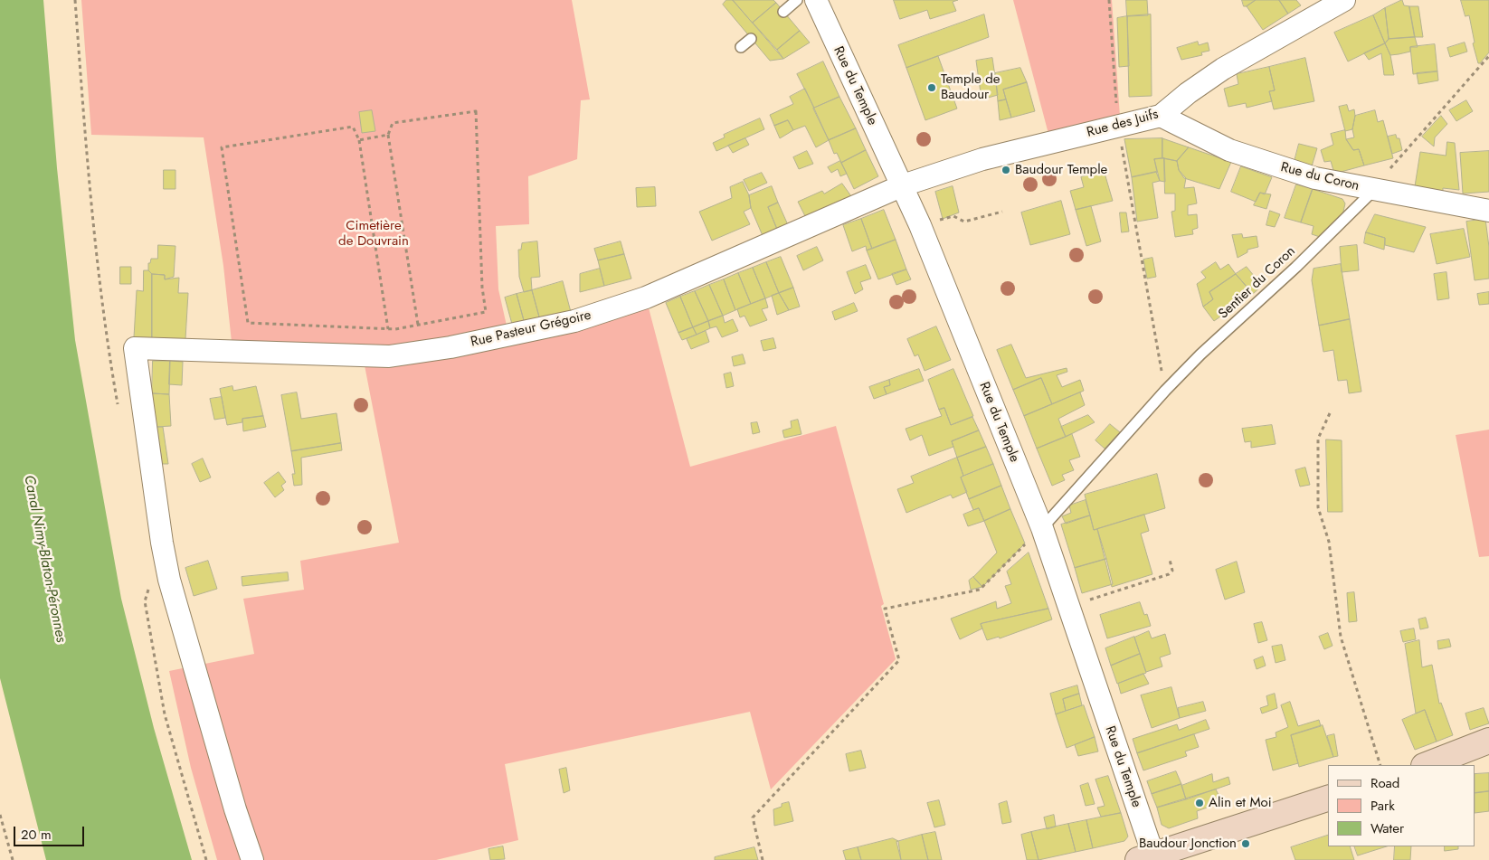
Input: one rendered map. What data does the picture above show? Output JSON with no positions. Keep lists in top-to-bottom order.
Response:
{
  "streets": {
    "street": [
      "Rue du Temple",
      "Rue des Juifs",
      "Rue du Coron",
      "Rue Pasteur Grégoire"
    ],
    "lane": ["Sentier du Coron"]
  },
  "crossings": [
    ["Rue du Temple", "Rue des Juifs"],
    ["Rue du Temple", "Sentier du Coron"],
    ["Rue du Temple", "Rue Pasteur Grégoire"],
    ["Rue des Juifs", "Rue du Coron"],
    ["Rue des Juifs", "Rue Pasteur Grégoire"],
    ["Rue du Coron", "Sentier du Coron"]
  ],
  "water": ["Canal Nimy-Blaton-Péronnes"],
  "parks": ["Cimetière de Douvrain"],
  "places": [
    "Temple de Baudour",
    "Baudour Temple",
    "Alin et Moi",
    "Baudour Jonction"
  ],
  "legend": ["Road", "Park", "Water"],
  "scale_bar": "20 m"
}
